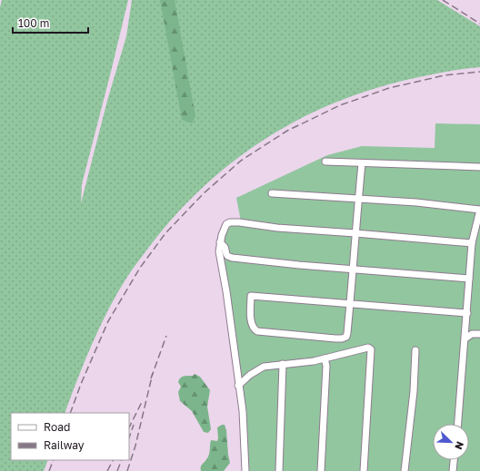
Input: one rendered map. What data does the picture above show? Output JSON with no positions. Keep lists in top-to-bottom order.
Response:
{
  "legend": ["Road", "Railway"],
  "scale_bar": "100 m",
  "north": "bottom right"
}
